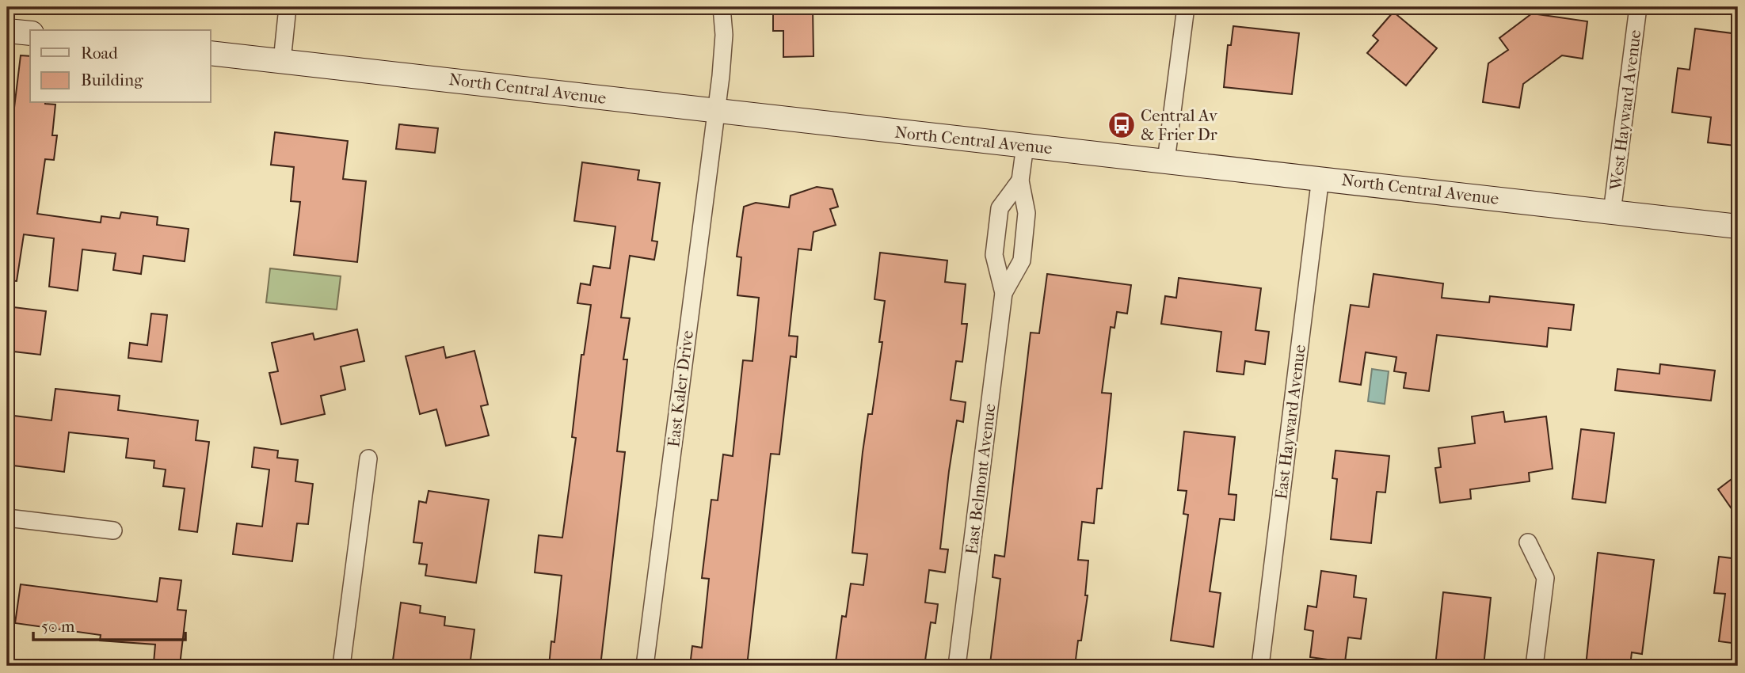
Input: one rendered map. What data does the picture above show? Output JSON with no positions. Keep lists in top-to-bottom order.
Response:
{
  "streets": {
    "main road": ["North Central Avenue"],
    "street": [
      "West Hayward Avenue",
      "East Kaler Drive",
      "East Hayward Avenue",
      "East Belmont Avenue"
    ]
  },
  "crossings": [
    ["North Central Avenue", "West Hayward Avenue"],
    ["North Central Avenue", "East Kaler Drive"],
    ["North Central Avenue", "East Hayward Avenue"],
    ["North Central Avenue", "East Belmont Avenue"]
  ],
  "places": {
    "bus stop": ["Central Av & Frier Dr"]
  },
  "legend": ["Road", "Building"],
  "scale_bar": "50 m"
}
